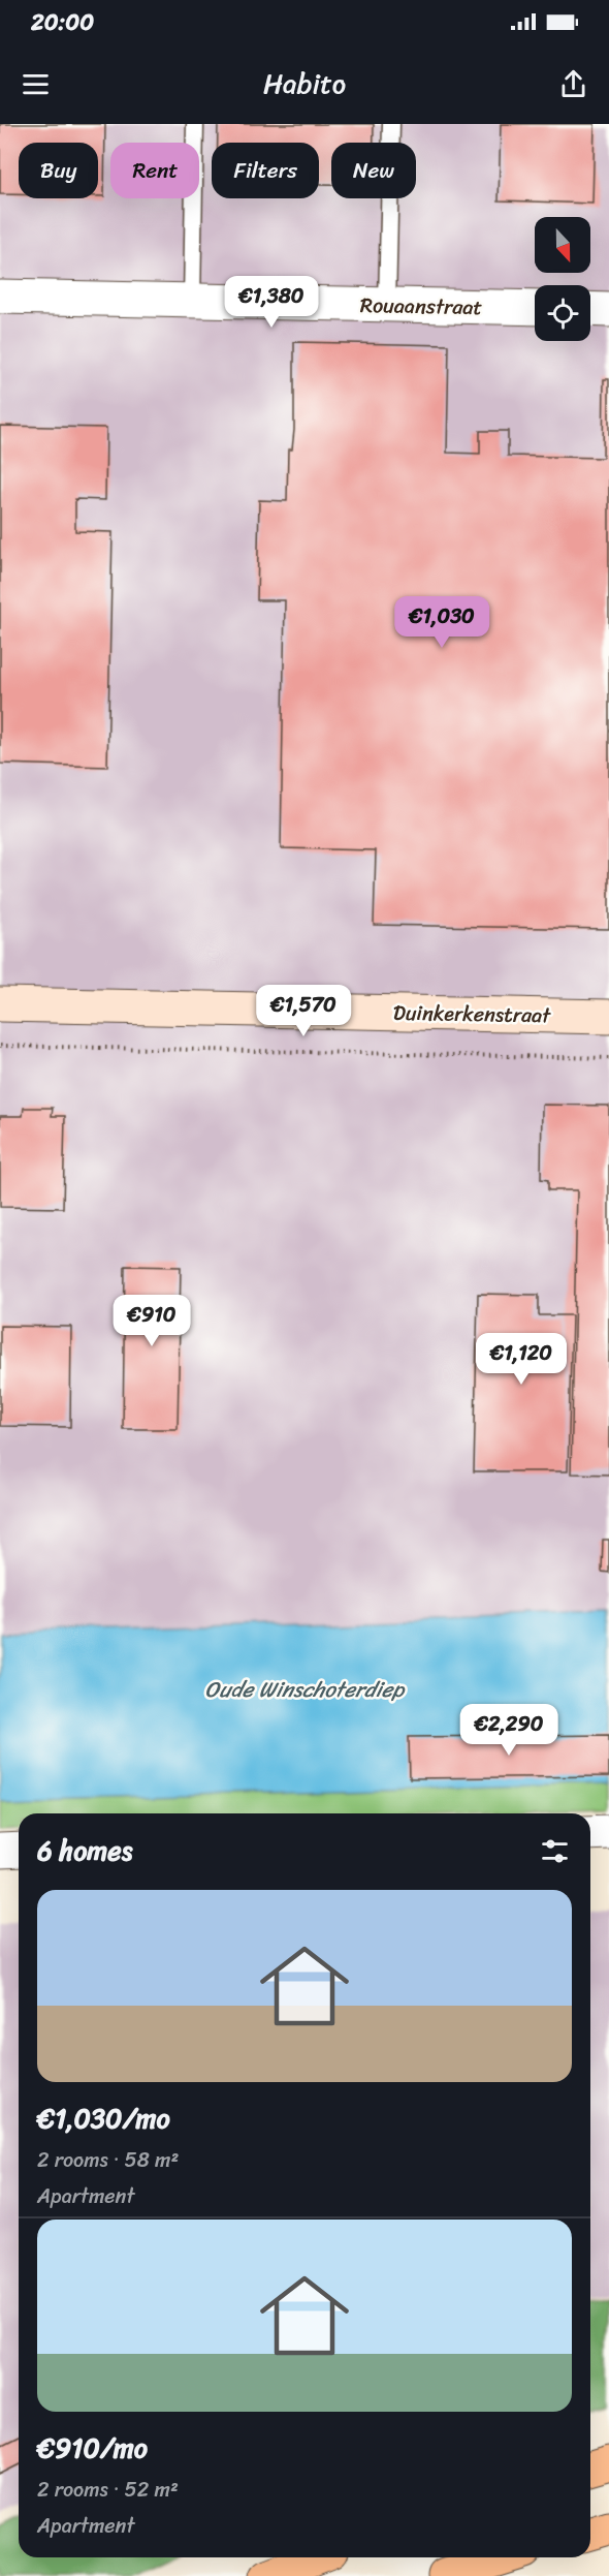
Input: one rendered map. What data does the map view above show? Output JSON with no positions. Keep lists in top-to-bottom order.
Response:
{
  "streets": {
    "main road": ["Duinkerkenstraat"],
    "street": ["Rouaanstraat"]
  },
  "water": ["Oude Winschoterdiep"],
  "north": "bottom",
  "page": {
    "status": "20:00",
    "header": "Habito",
    "chip": [
      "Buy",
      "Rent",
      "Filters",
      "New"
    ],
    "price": [
      "€1,380",
      "€1,030",
      "€1,570",
      "€910",
      "€1,120",
      "€2,290"
    ],
    "heading": "6 homes",
    "list": [
      {
        "name": "€1,030/mo",
        "note": "2 rooms · 58 m² · Apartment"
      },
      {
        "name": "€910/mo",
        "note": "2 rooms · 52 m² · Apartment"
      }
    ]
  }
}
